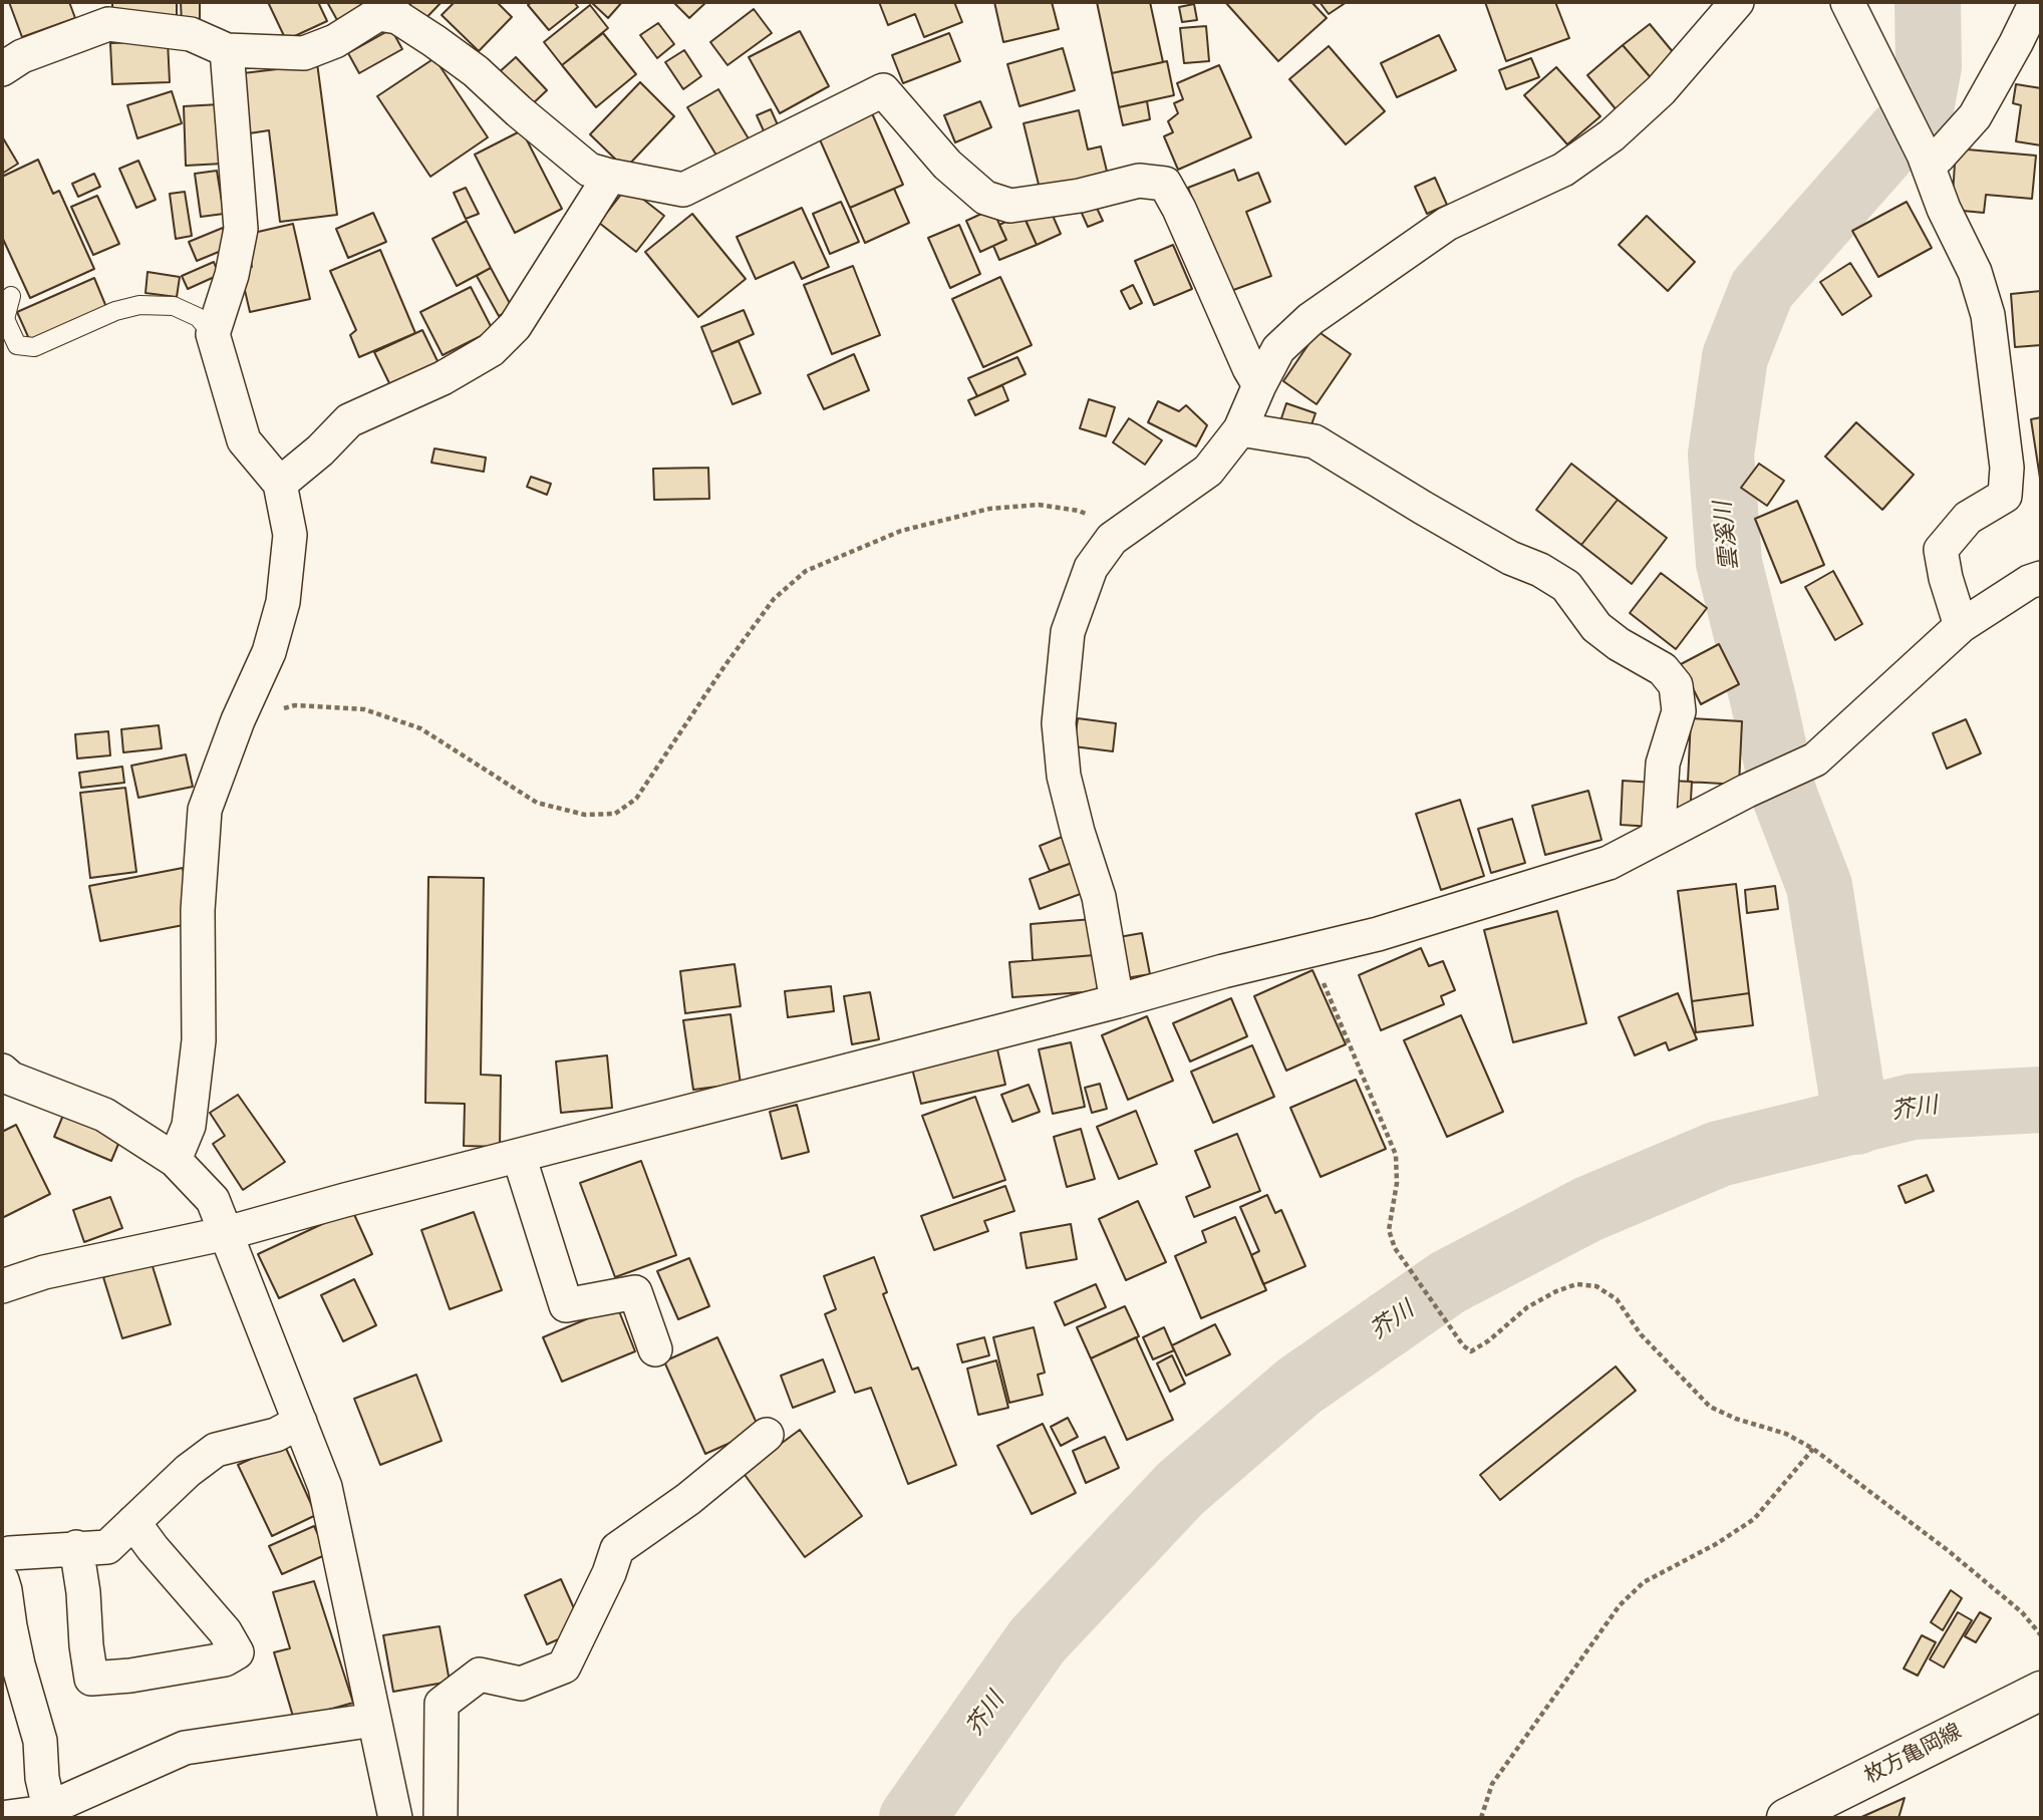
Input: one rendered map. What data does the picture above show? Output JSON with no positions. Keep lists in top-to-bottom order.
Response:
{
  "streets": {
    "main road": ["枚方亀岡線"]
  },
  "water": ["雲溪川", "芥川"]
}
